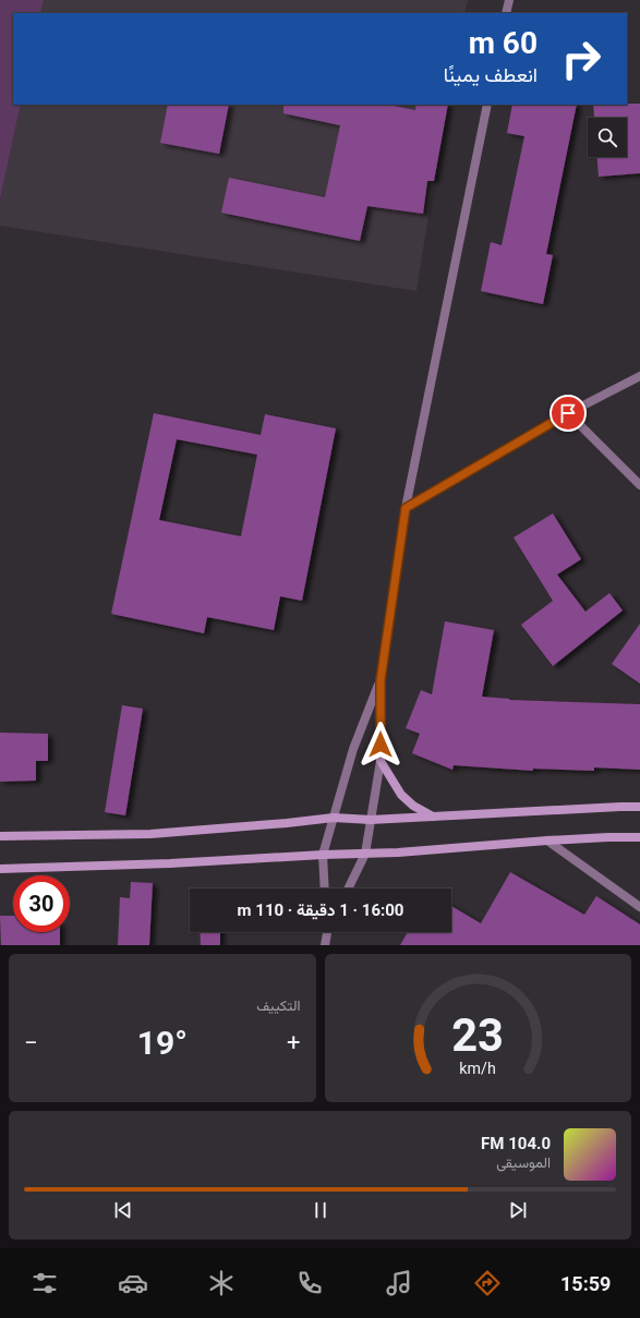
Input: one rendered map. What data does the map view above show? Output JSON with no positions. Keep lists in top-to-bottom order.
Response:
{
  "page": {
    "turn": ["60 m", "انعطف يمينًا"],
    "limit": "30",
    "trip": "16:00 · 1 دقيقة · 110 m",
    "tile": "التكييف",
    "heat": ["−", "19°", "+"],
    "song": ["104.0 FM", "الموسيقى"],
    "tabs": "15:59",
    "gauge": ["23", "km/h"]
  }
}
